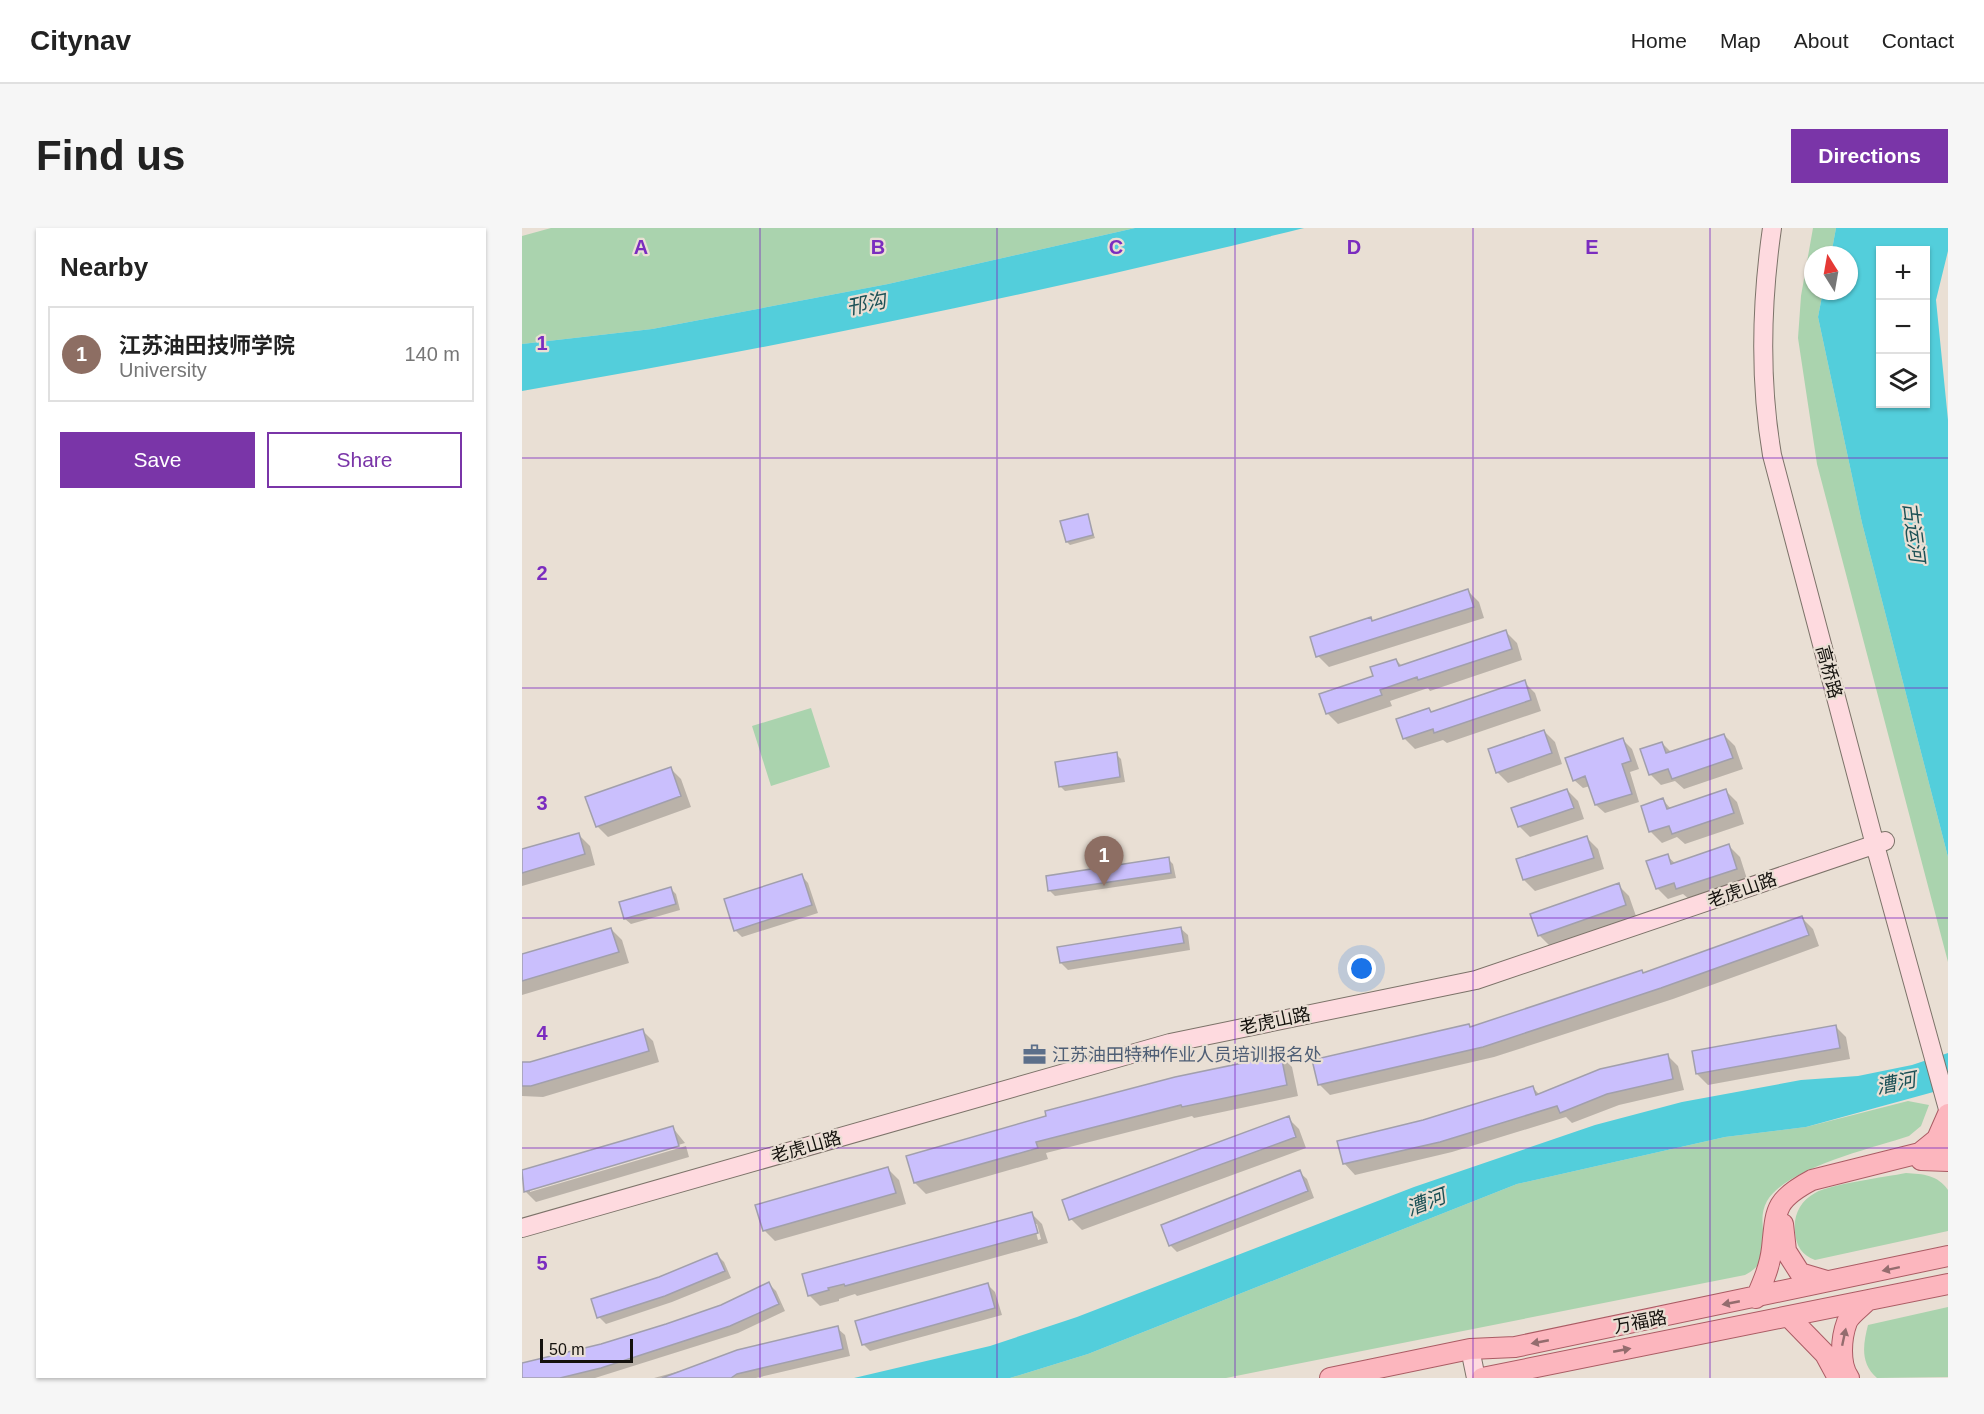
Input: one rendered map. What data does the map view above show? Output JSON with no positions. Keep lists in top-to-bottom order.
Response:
{
  "streets": {
    "main road": ["高桥路", "老虎山路", "万福路"]
  },
  "crossings": [
    ["高桥路", "老虎山路"]
  ],
  "water": ["邗沟", "古运河", "漕河"],
  "places": {
    "office": ["江苏油田特种作业人员培训报名处"]
  },
  "scale_bar": "50 m",
  "north": "top",
  "page": {
    "header": "Citynav",
    "nav": [
      "Home",
      "Map",
      "About",
      "Contact"
    ],
    "buttons": [
      "Directions",
      ["Save", "Share"]
    ],
    "title": "Find us",
    "heading": "Nearby",
    "map_buttons": ["+", "−"],
    "list": [
      {
        "mark": "1",
        "name": "江苏油田技师学院",
        "note": "University",
        "value": "140 m"
      }
    ],
    "pins": "1",
    "scale": "50 m"
  },
  "grid": {
    "columns": [
      "A",
      "B",
      "C",
      "D",
      "E"
    ],
    "rows": [
      "1",
      "2",
      "3",
      "4",
      "5"
    ]
  }
}
